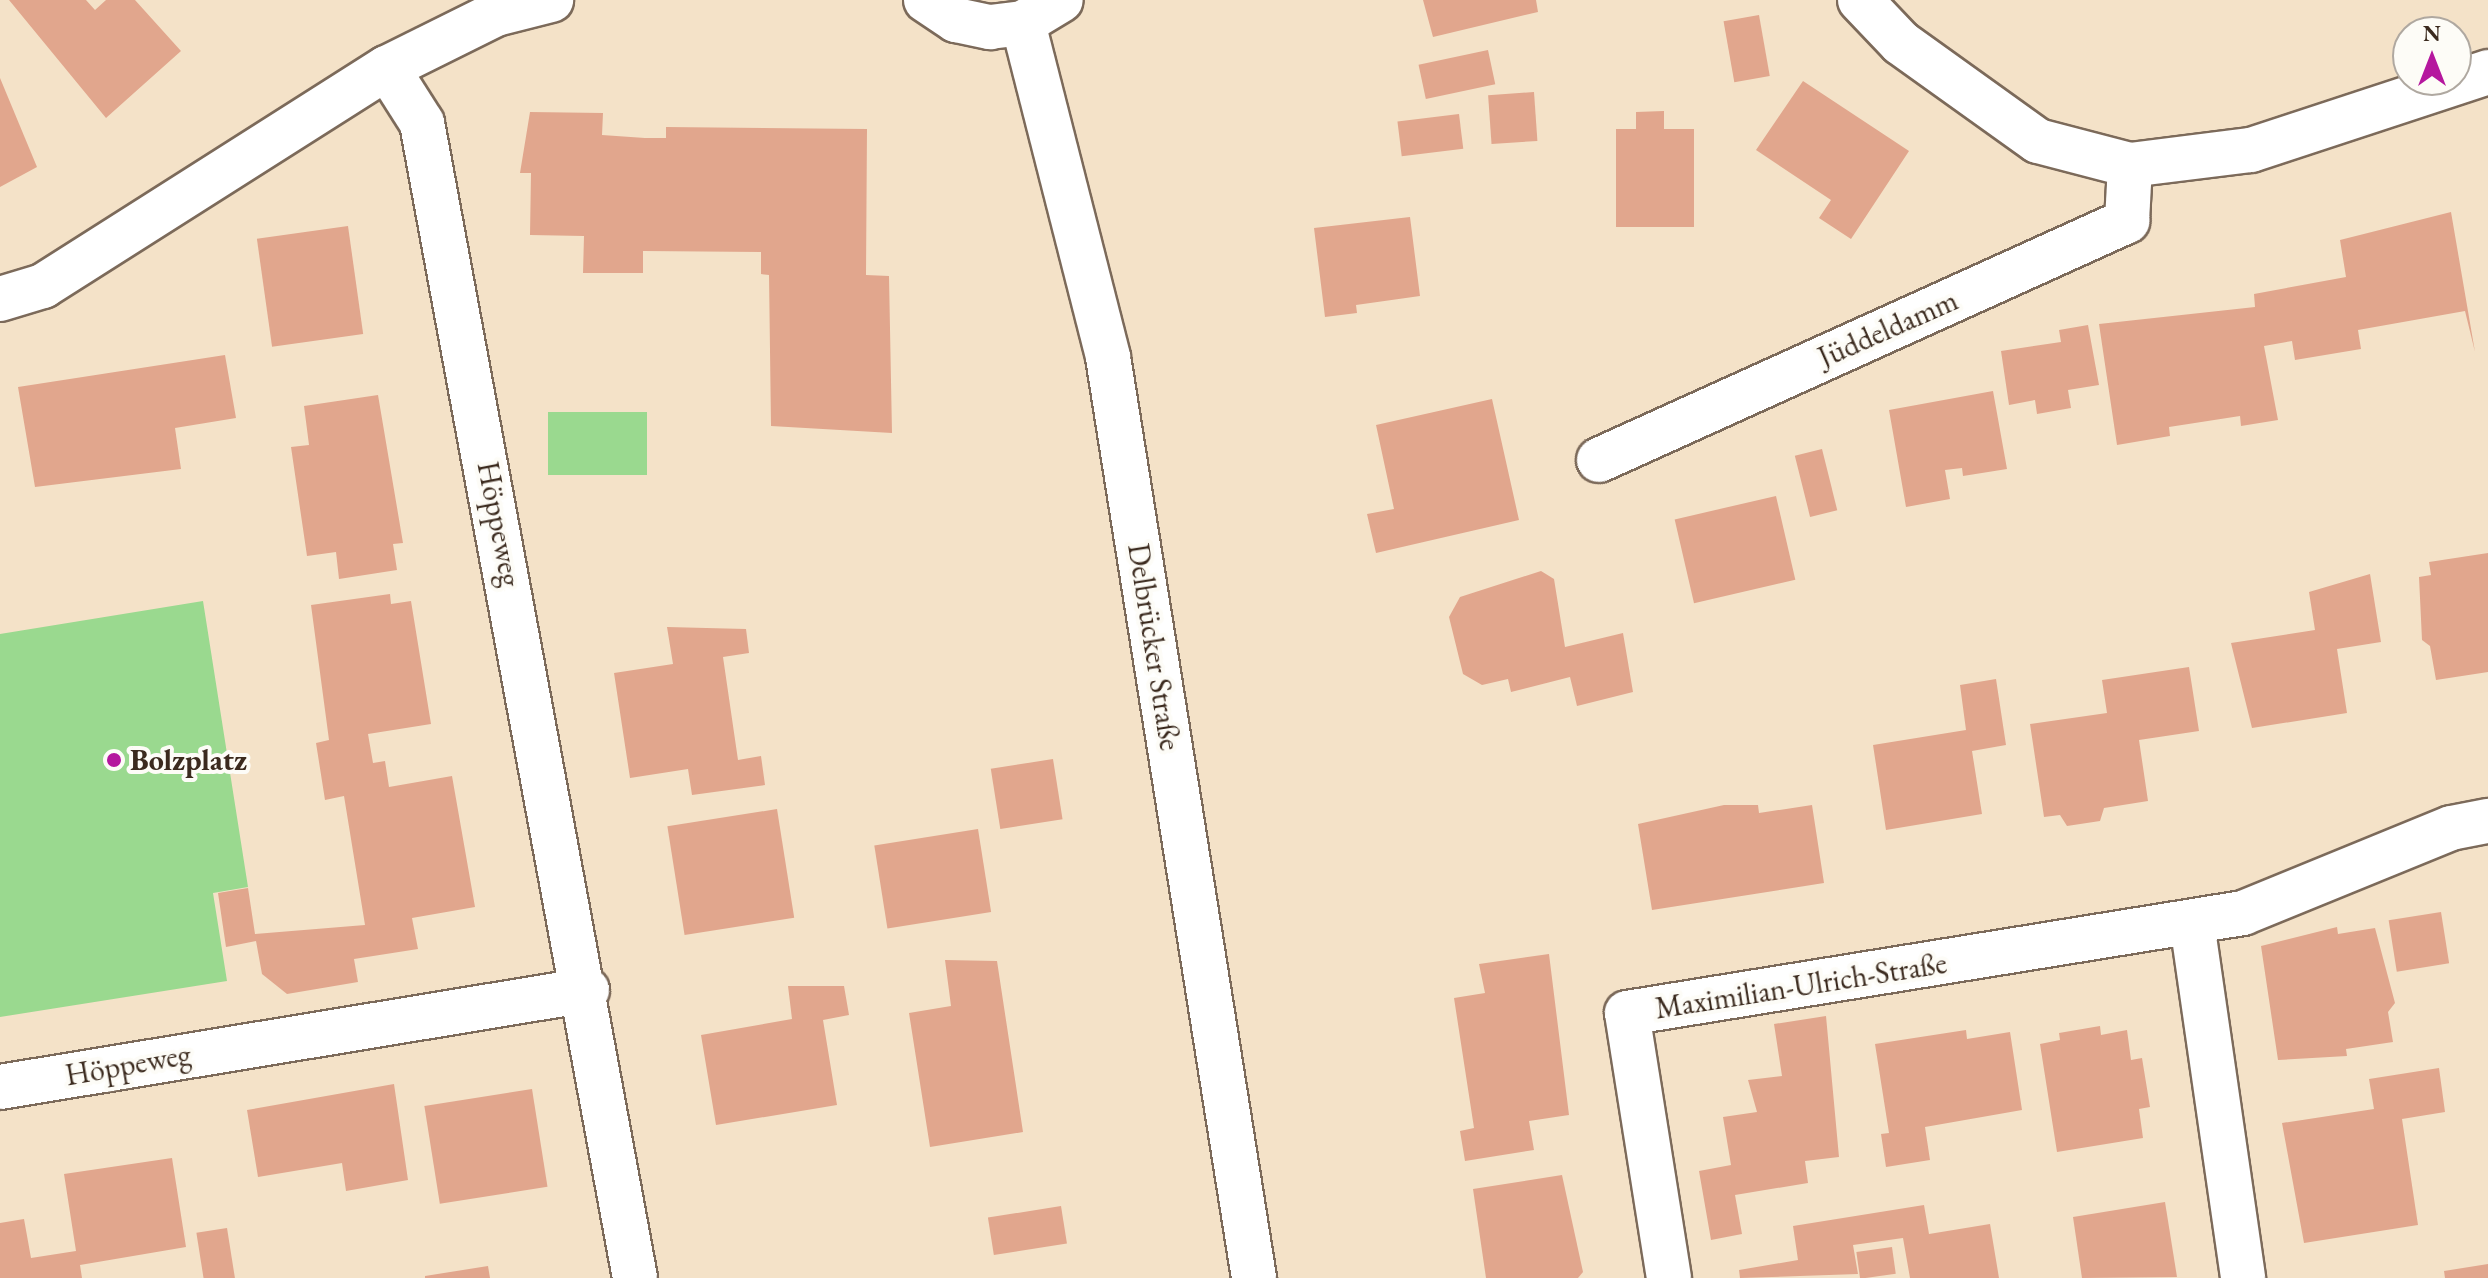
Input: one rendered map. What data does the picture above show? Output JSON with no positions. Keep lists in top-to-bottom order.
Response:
{
  "streets": {
    "street": [
      "Jüddeldamm",
      "Höppeweg",
      "Delbrücker Straße",
      "Maximilian-Ulrich-Straße"
    ]
  },
  "places": ["Bolzplatz"],
  "north": "top"
}
